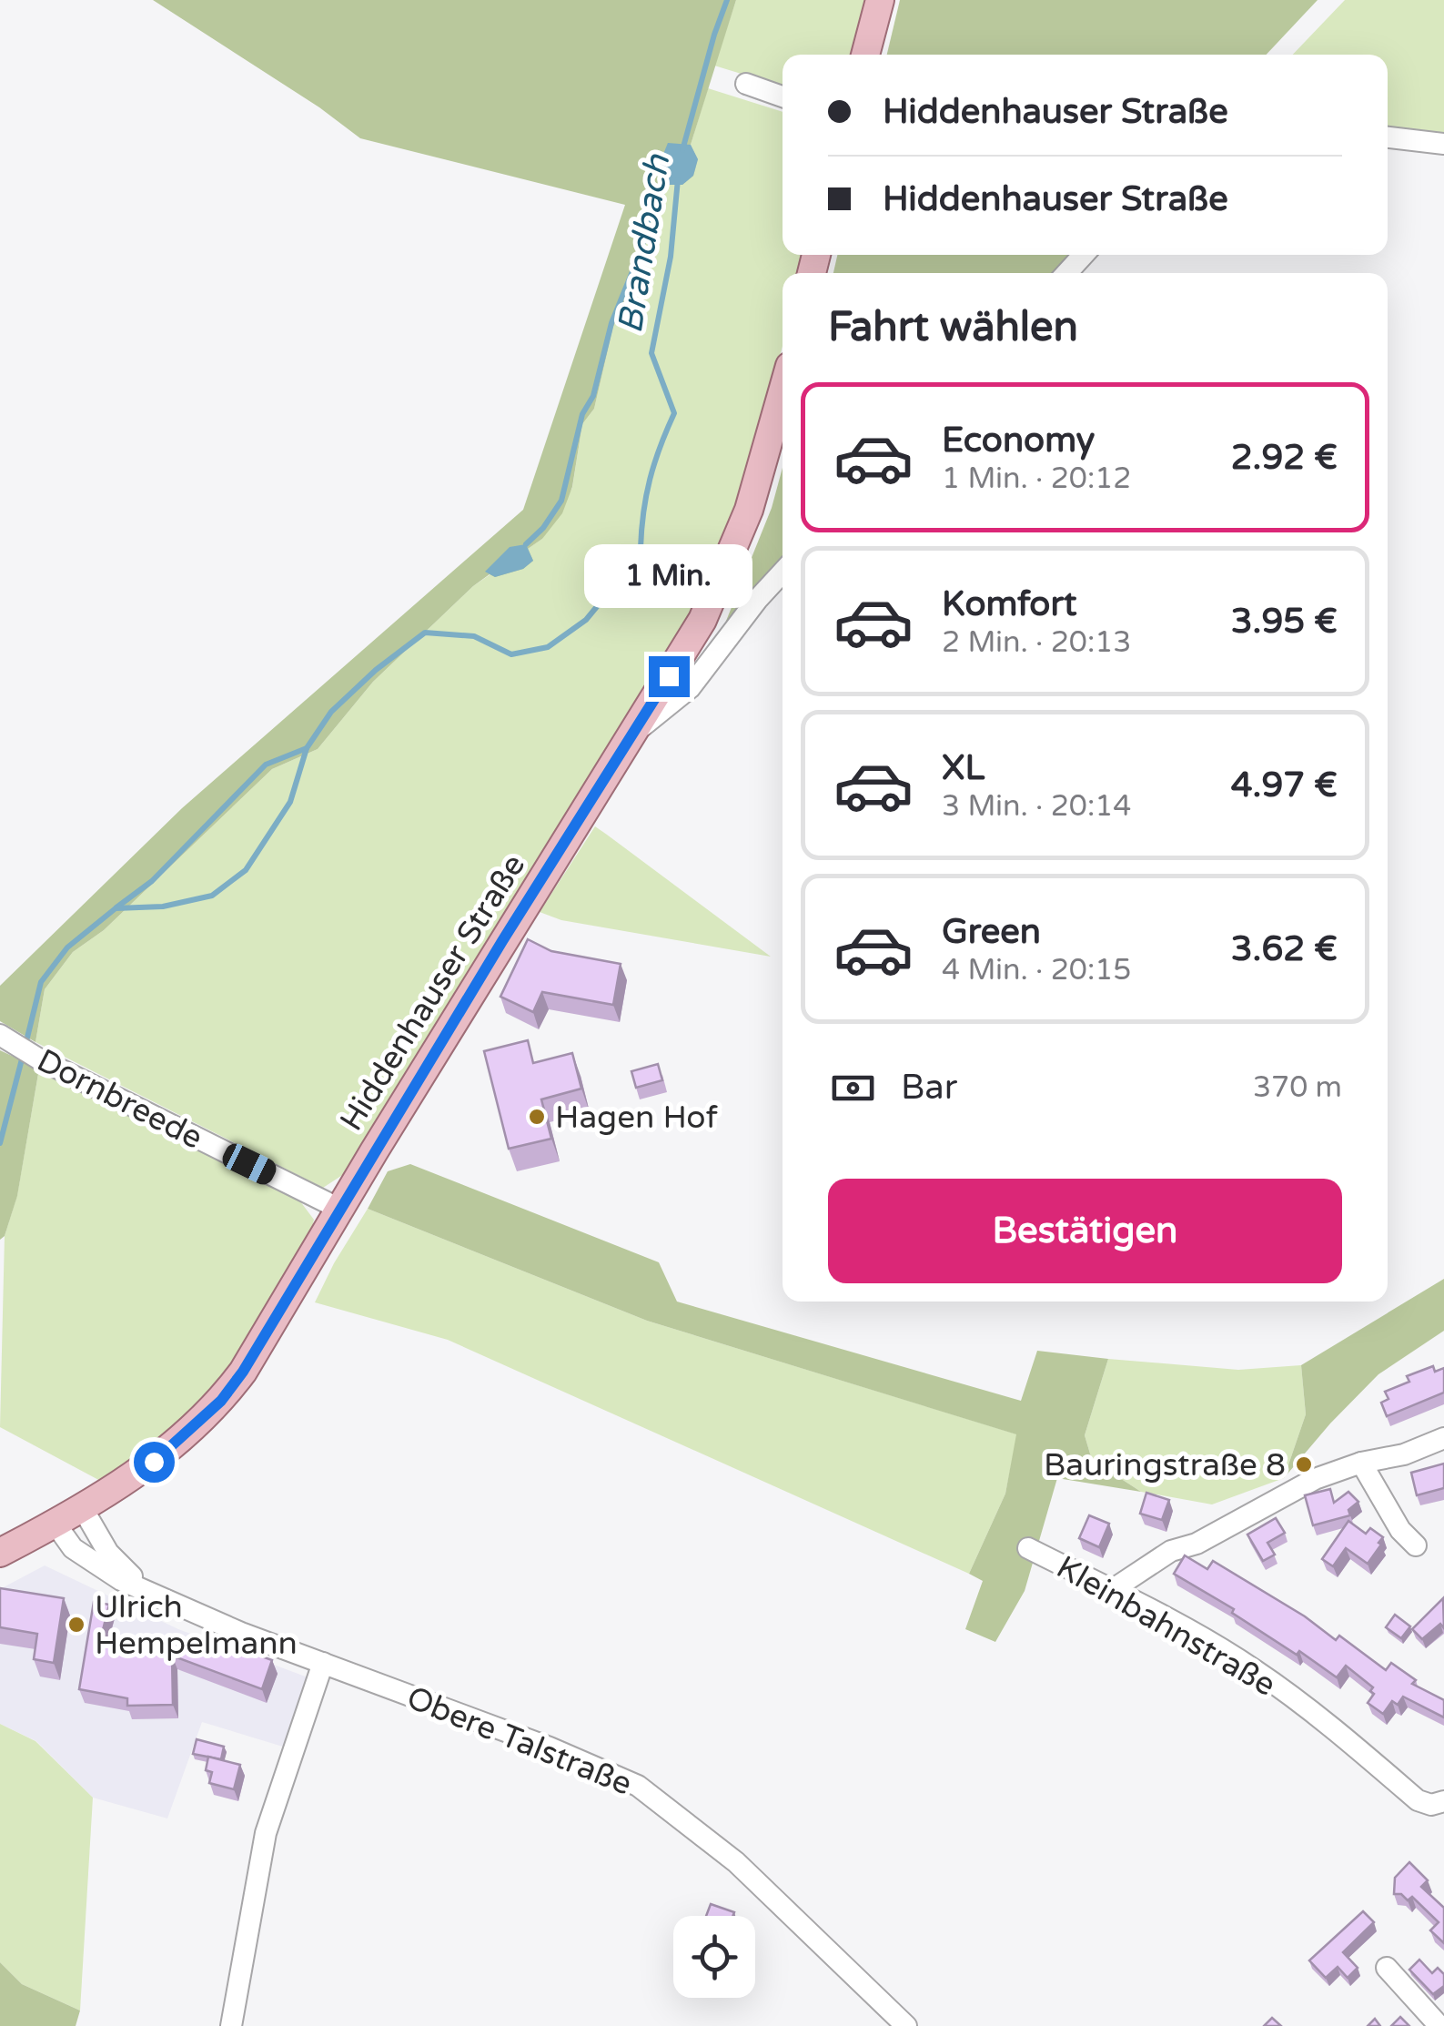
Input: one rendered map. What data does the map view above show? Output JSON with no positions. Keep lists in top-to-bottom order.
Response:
{
  "streets": {
    "main road": ["Hiddenhauser Straße"],
    "street": ["Dornbreede", "Kleinbahnstraße", "Obere Talstraße"]
  },
  "crossings": [
    ["Hiddenhauser Straße", "Dornbreede"],
    ["Hiddenhauser Straße", "Obere Talstraße"]
  ],
  "water": ["Brandbach"],
  "places": ["Hagen Hof", "Bauringstraße 8", "Ulrich Hempelmann"],
  "page": {
    "banner": ["Hiddenhauser Straße", "Hiddenhauser Straße"],
    "heading": "Fahrt wählen",
    "list": [
      {
        "name": "Economy",
        "note": "1 Min. · 20:12",
        "value": "2.92 €"
      },
      {
        "name": "Komfort",
        "note": "2 Min. · 20:13",
        "value": "3.95 €"
      },
      {
        "name": "XL",
        "note": "3 Min. · 20:14",
        "value": "4.97 €"
      },
      {
        "name": "Green",
        "note": "4 Min. · 20:15",
        "value": "3.62 €"
      }
    ],
    "bubble": "1 Min.",
    "pay": ["Bar", "370 m"],
    "buttons": "Bestätigen"
  }
}
